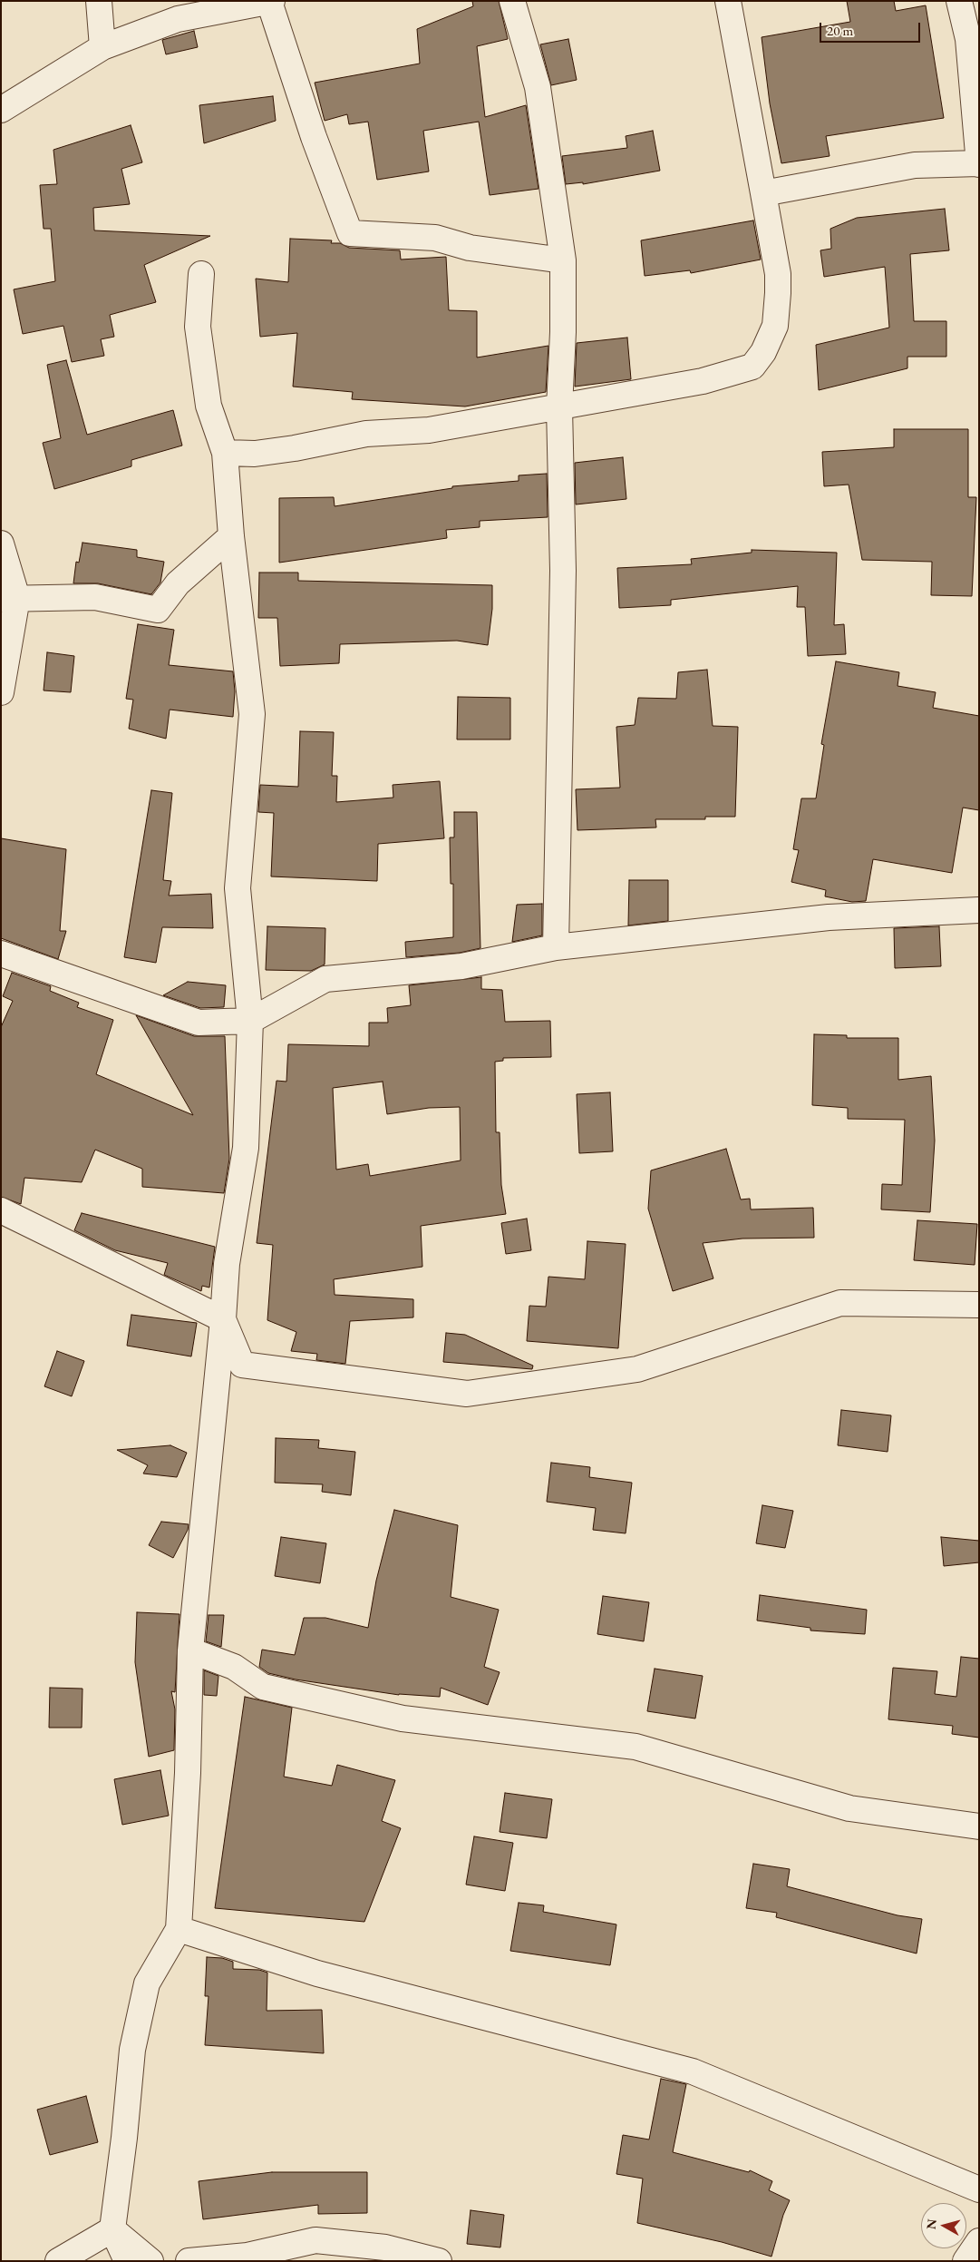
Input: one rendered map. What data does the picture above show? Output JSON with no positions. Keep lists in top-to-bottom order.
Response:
{
  "scale_bar": "20 m",
  "north": "left"
}
